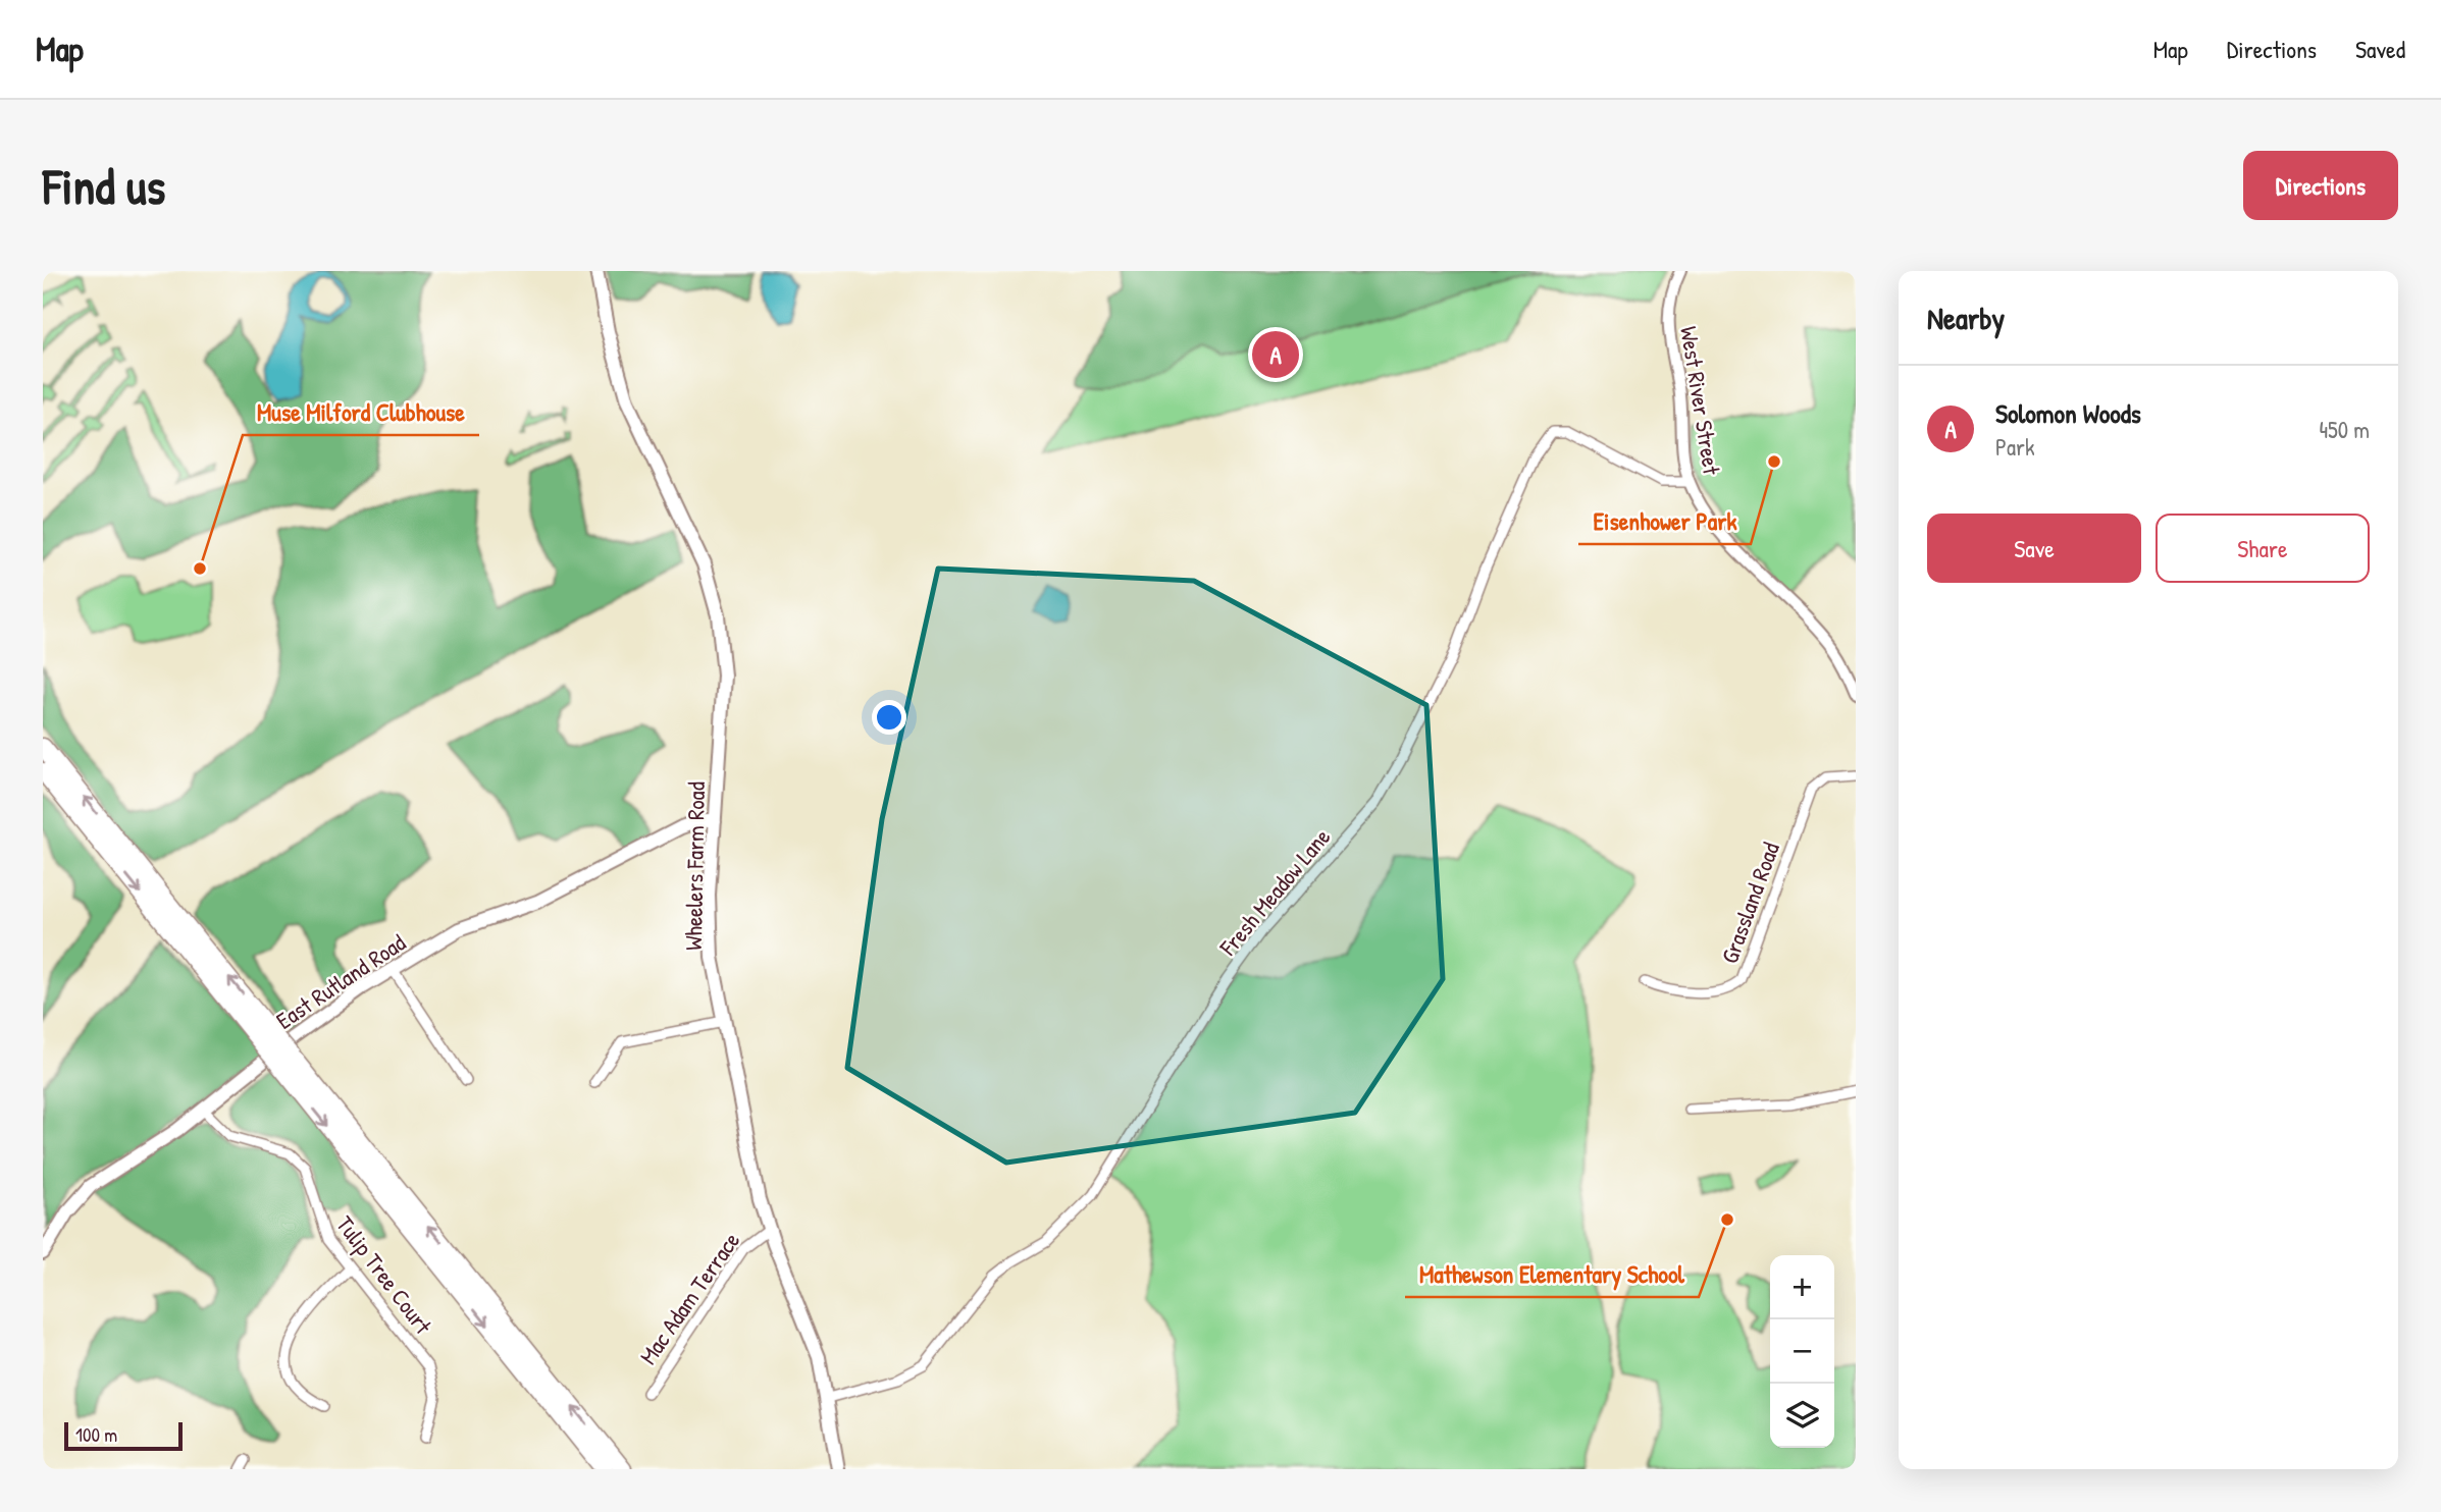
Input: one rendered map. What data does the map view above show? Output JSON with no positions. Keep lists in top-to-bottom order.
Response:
{
  "streets": {
    "main road": ["Wheelers Farm Road", "East Rutland Road"],
    "street": [
      "West River Street",
      "Fresh Meadow Lane",
      "Grassland Road",
      "Tulip Tree Court",
      "Mac Adam Terrace"
    ]
  },
  "crossings": [
    ["West River Street", "Fresh Meadow Lane"],
    ["Wheelers Farm Road", "Fresh Meadow Lane"],
    ["Wheelers Farm Road", "East Rutland Road"],
    ["Wheelers Farm Road", "Mac Adam Terrace"],
    ["East Rutland Road", "Tulip Tree Court"]
  ],
  "places": ["Eisenhower Park", "Muse Milford Clubhouse", "Mathewson Elementary School"],
  "scale_bar": "100 m",
  "page": {
    "header": "Map",
    "nav": ["Map", "Directions", "Saved"],
    "buttons": [
      "Directions",
      ["Save", "Share"]
    ],
    "title": "Find us",
    "heading": "Nearby",
    "pins": "A",
    "list": [
      {
        "mark": "A",
        "name": "Solomon Woods",
        "note": "Park",
        "value": "450 m"
      }
    ],
    "map_buttons": ["+", "−"],
    "scale": "100 m"
  }
}
